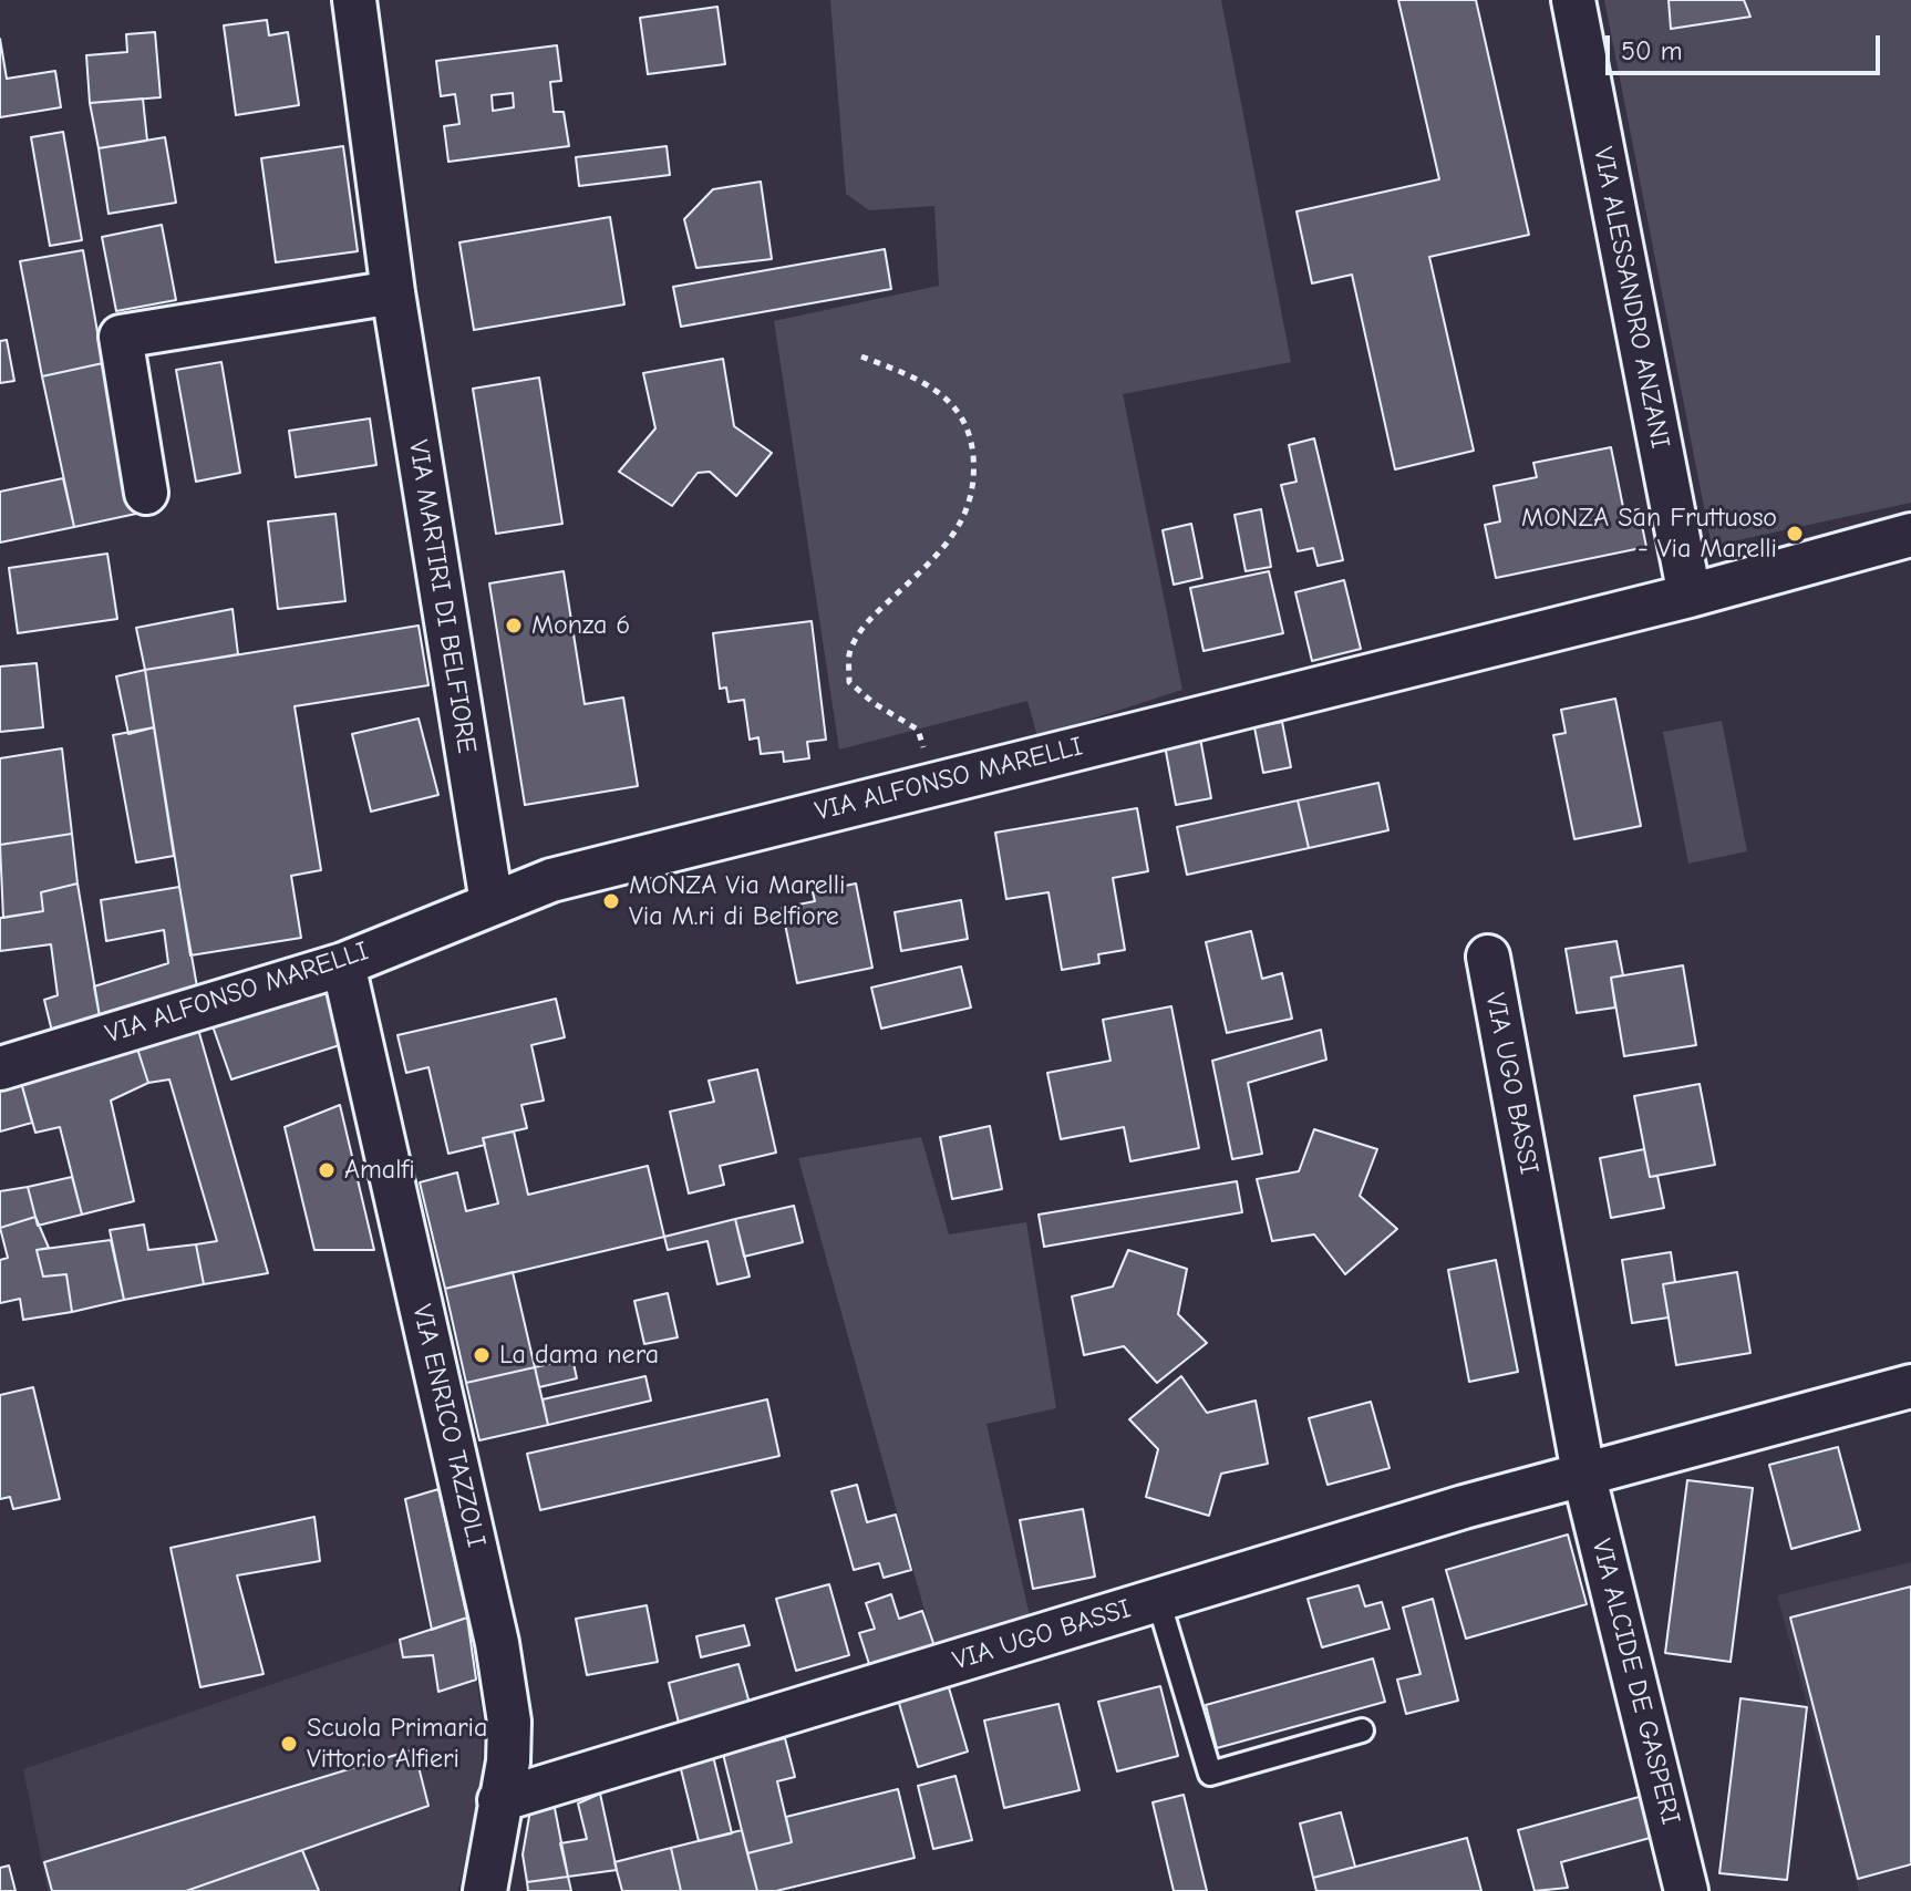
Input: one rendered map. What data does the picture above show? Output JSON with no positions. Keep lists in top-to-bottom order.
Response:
{
  "streets": {
    "street": [
      "VIA ALESSANDRO ANZANI",
      "VIA MARTIRI DI BELFIORE",
      "VIA ALFONSO MARELLI",
      "VIA UGO BASSI",
      "VIA ENRICO TAZZOLI",
      "VIA ALCIDE DE GASPERI"
    ]
  },
  "crossings": [
    ["VIA ALESSANDRO ANZANI", "VIA ALFONSO MARELLI"],
    ["VIA MARTIRI DI BELFIORE", "VIA ALFONSO MARELLI"],
    ["VIA ALFONSO MARELLI", "VIA ENRICO TAZZOLI"],
    ["VIA UGO BASSI", "VIA ENRICO TAZZOLI"],
    ["VIA UGO BASSI", "VIA ALCIDE DE GASPERI"]
  ],
  "places": [
    "MONZA San Fruttuoso - Via Marelli",
    "Monza 6",
    "MONZA Via Marelli Via M.ri di Belfiore",
    "Amalfi",
    "La dama nera",
    "Scuola Primaria Vittorio Alfieri"
  ],
  "scale_bar": "50 m"
}
